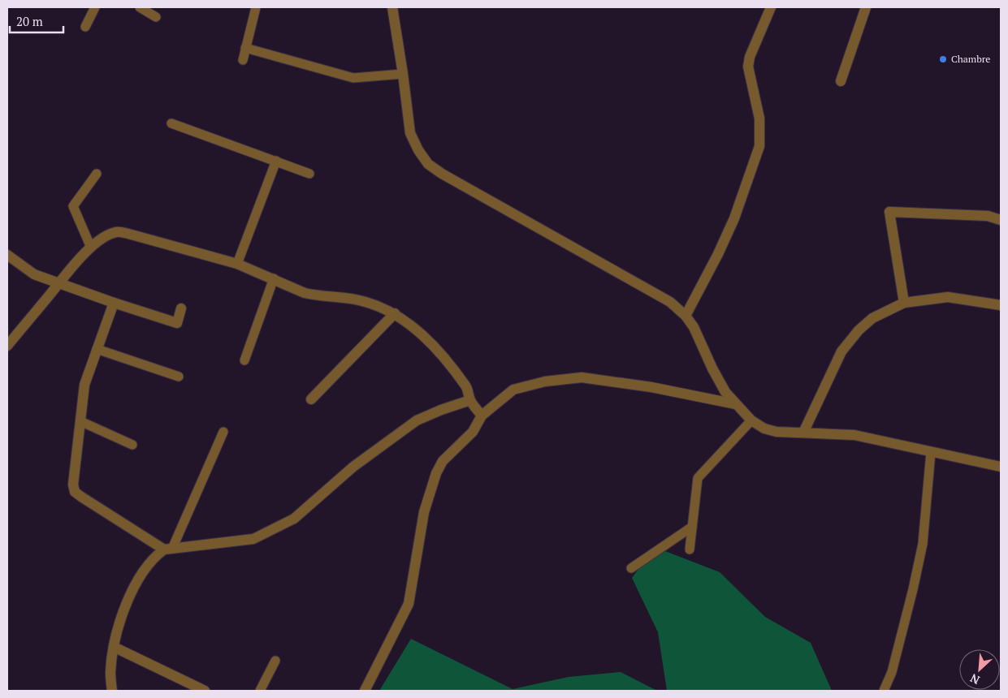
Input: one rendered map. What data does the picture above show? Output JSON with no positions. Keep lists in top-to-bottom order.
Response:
{
  "places": ["Chambre"],
  "scale_bar": "20 m",
  "north": "bottom left"
}
